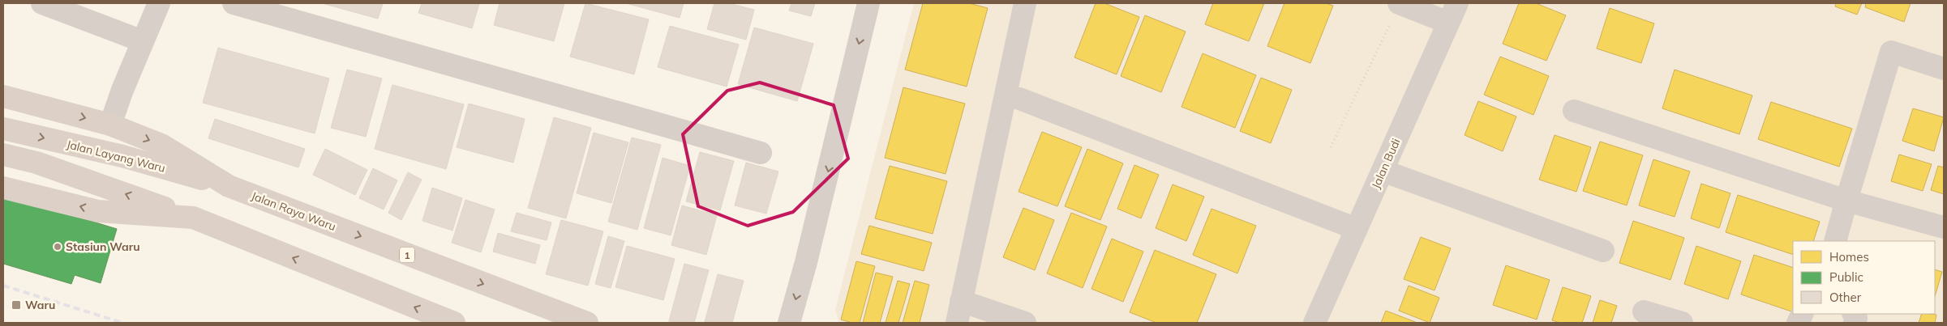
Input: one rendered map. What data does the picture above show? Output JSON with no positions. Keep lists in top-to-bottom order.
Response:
{
  "streets": {
    "highway": ["Jalan Layang Waru", "Jalan Raya Waru", "1"],
    "street": ["Jalan Budi"]
  },
  "crossings": [
    ["Jalan Layang Waru", "Jalan Raya Waru"]
  ],
  "places": {
    "other": ["Stasiun Waru"],
    "transit": ["Waru"]
  },
  "legend": ["Homes", "Public", "Other"]
}
